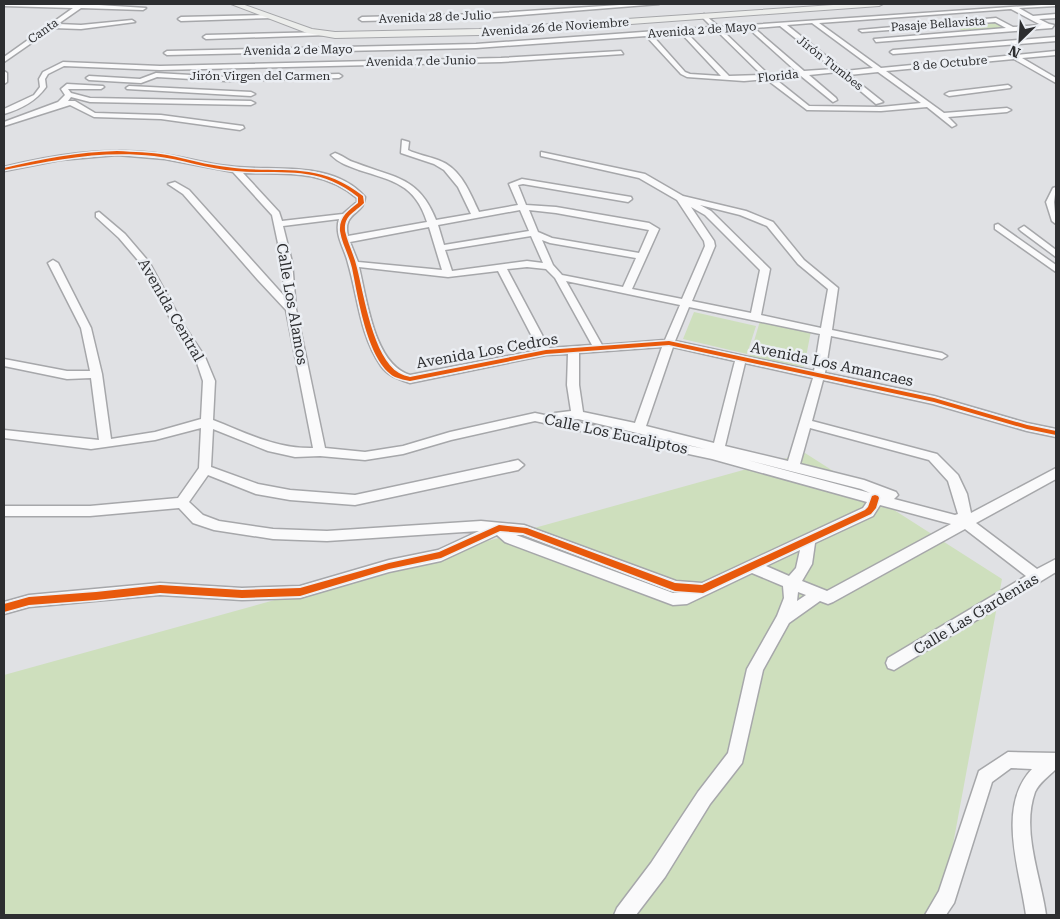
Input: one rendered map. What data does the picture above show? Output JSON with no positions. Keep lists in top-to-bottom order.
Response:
{
  "streets": {
    "main road": ["Avenida 26 de Noviembre"],
    "street": [
      "Avenida 28 de Julio",
      "Pasaje Bellavista",
      "Avenida 2 de Mayo",
      "Canta",
      "Avenida 7 de Junio",
      "Jirón Tumbes",
      "8 de Octubre",
      "Jirón Virgen del Carmen",
      "Florida",
      "Calle Los Alamos",
      "Avenida Central",
      "Avenida Los Cedros",
      "Avenida Los Amancaes",
      "Calle Los Eucaliptos",
      "Calle Las Gardenias"
    ]
  },
  "crossings": [
    ["Avenida 28 de Julio", "Avenida 26 de Noviembre"],
    ["Avenida 2 de Mayo", "Avenida 7 de Junio"],
    ["Avenida 2 de Mayo", "Jirón Tumbes"],
    ["Avenida 2 de Mayo", "Florida"],
    ["Jirón Tumbes", "8 de Octubre"],
    ["Jirón Tumbes", "Florida"],
    ["8 de Octubre", "Florida"],
    ["Calle Los Alamos", "Calle Los Eucaliptos"],
    ["Avenida Central", "Calle Los Eucaliptos"],
    ["Avenida Los Cedros", "Avenida Los Amancaes"]
  ],
  "north": "bottom left"
}
